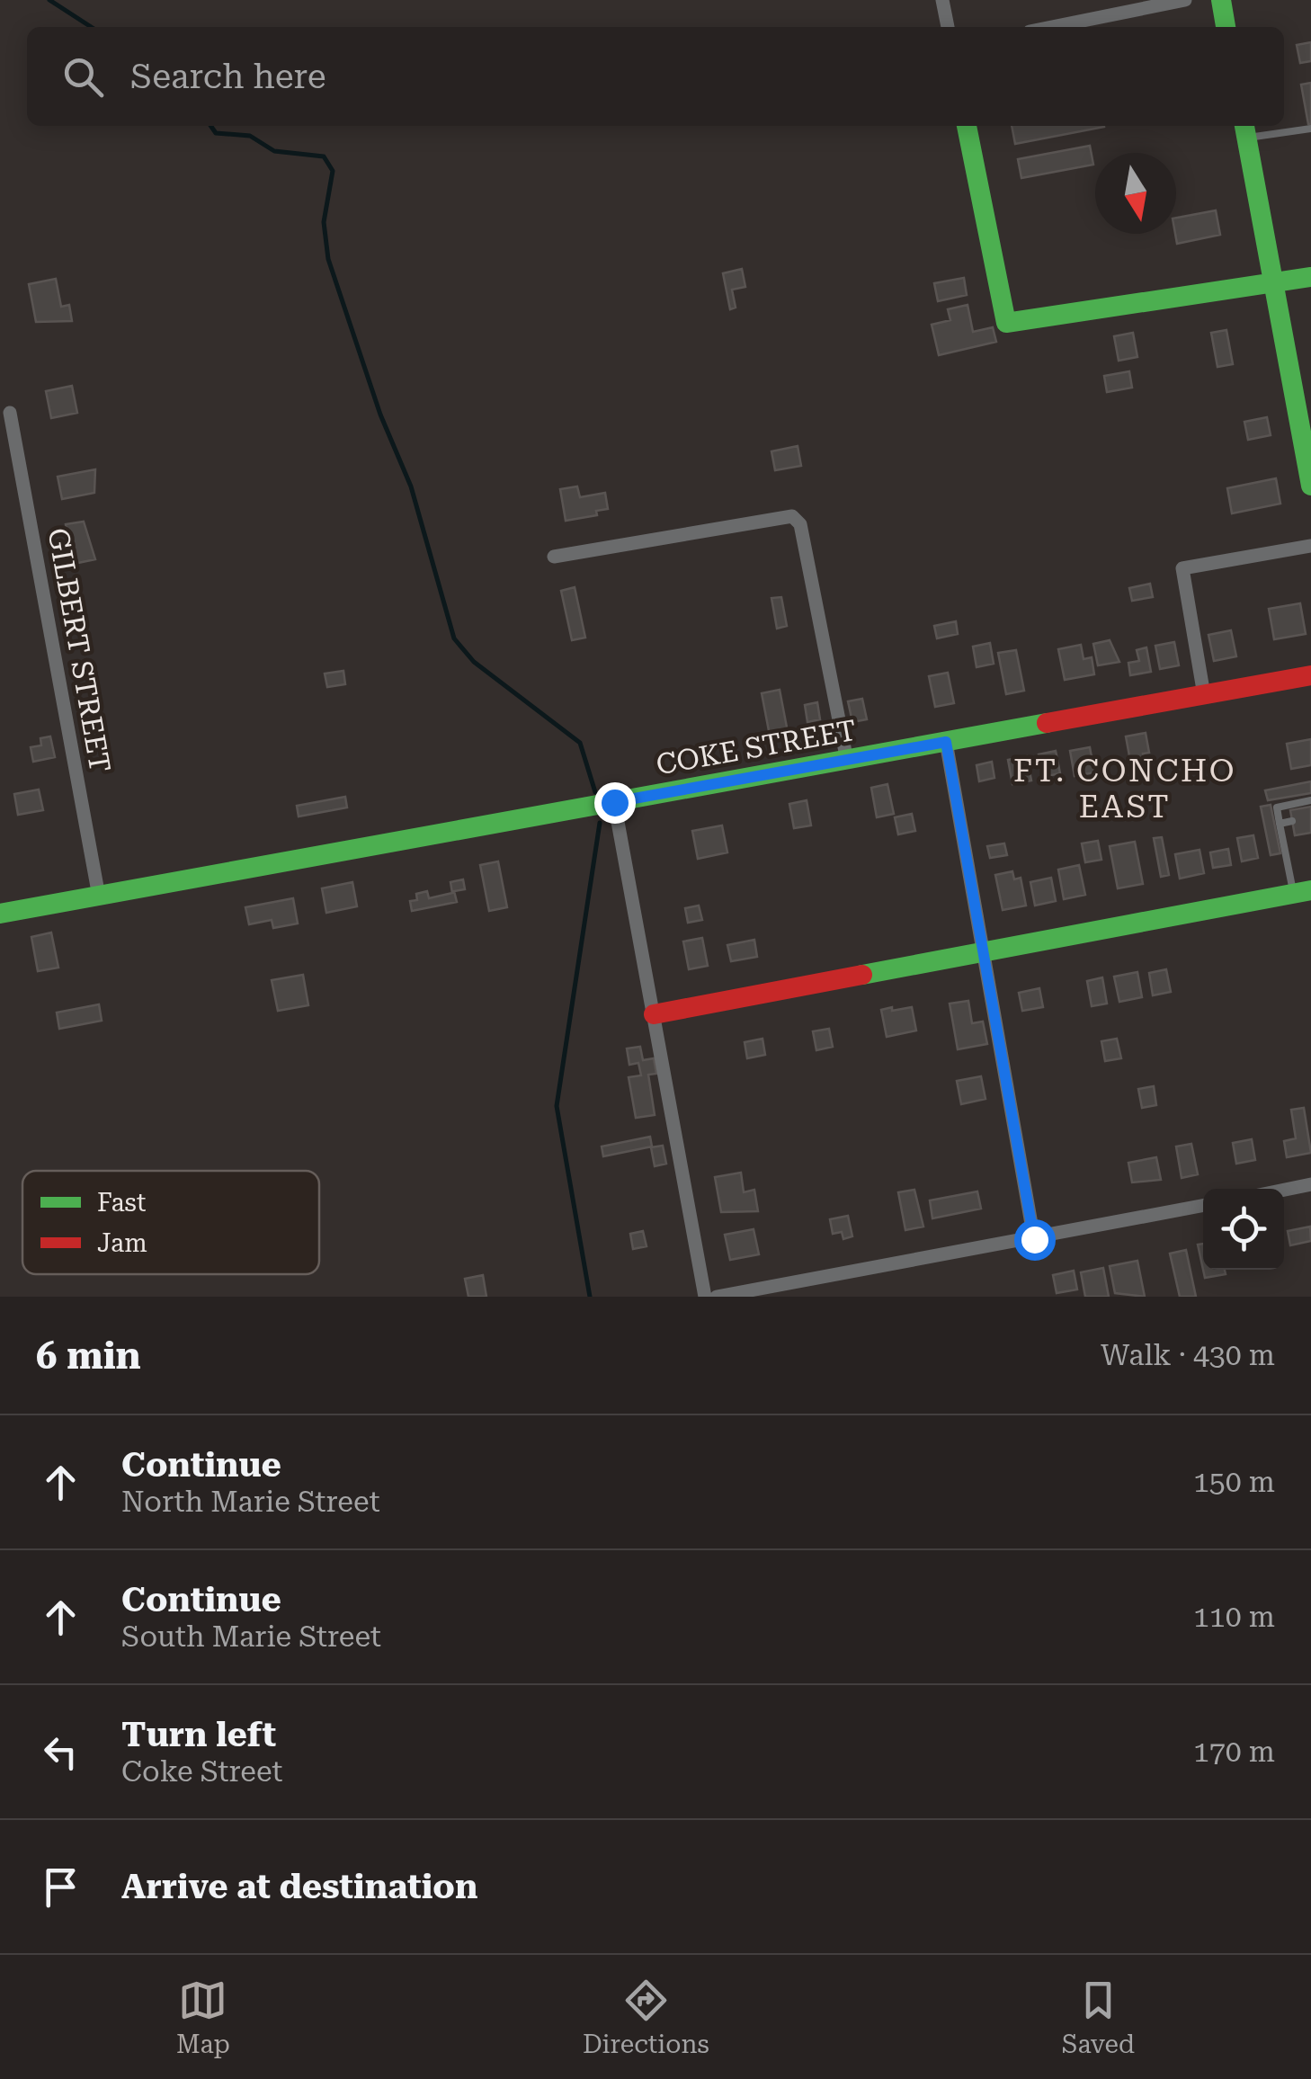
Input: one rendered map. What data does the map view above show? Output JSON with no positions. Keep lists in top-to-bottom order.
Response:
{
  "streets": {
    "street": ["GILBERT STREET", "COKE STREET"]
  },
  "crossings": [
    ["GILBERT STREET", "COKE STREET"]
  ],
  "districts": ["FT. CONCHO EAST"],
  "legend": ["Fast", "Jam"],
  "north": "bottom",
  "page": {
    "search": "Search here",
    "heading": ["6 min", "Walk · 430 m"],
    "list": [
      ["Continue", "North Marie Street", "150 m"],
      ["Continue", "South Marie Street", "110 m"],
      ["Turn left", "Coke Street", "170 m"],
      "Arrive at destination"
    ],
    "nav": ["Map", "Directions", "Saved"]
  }
}
